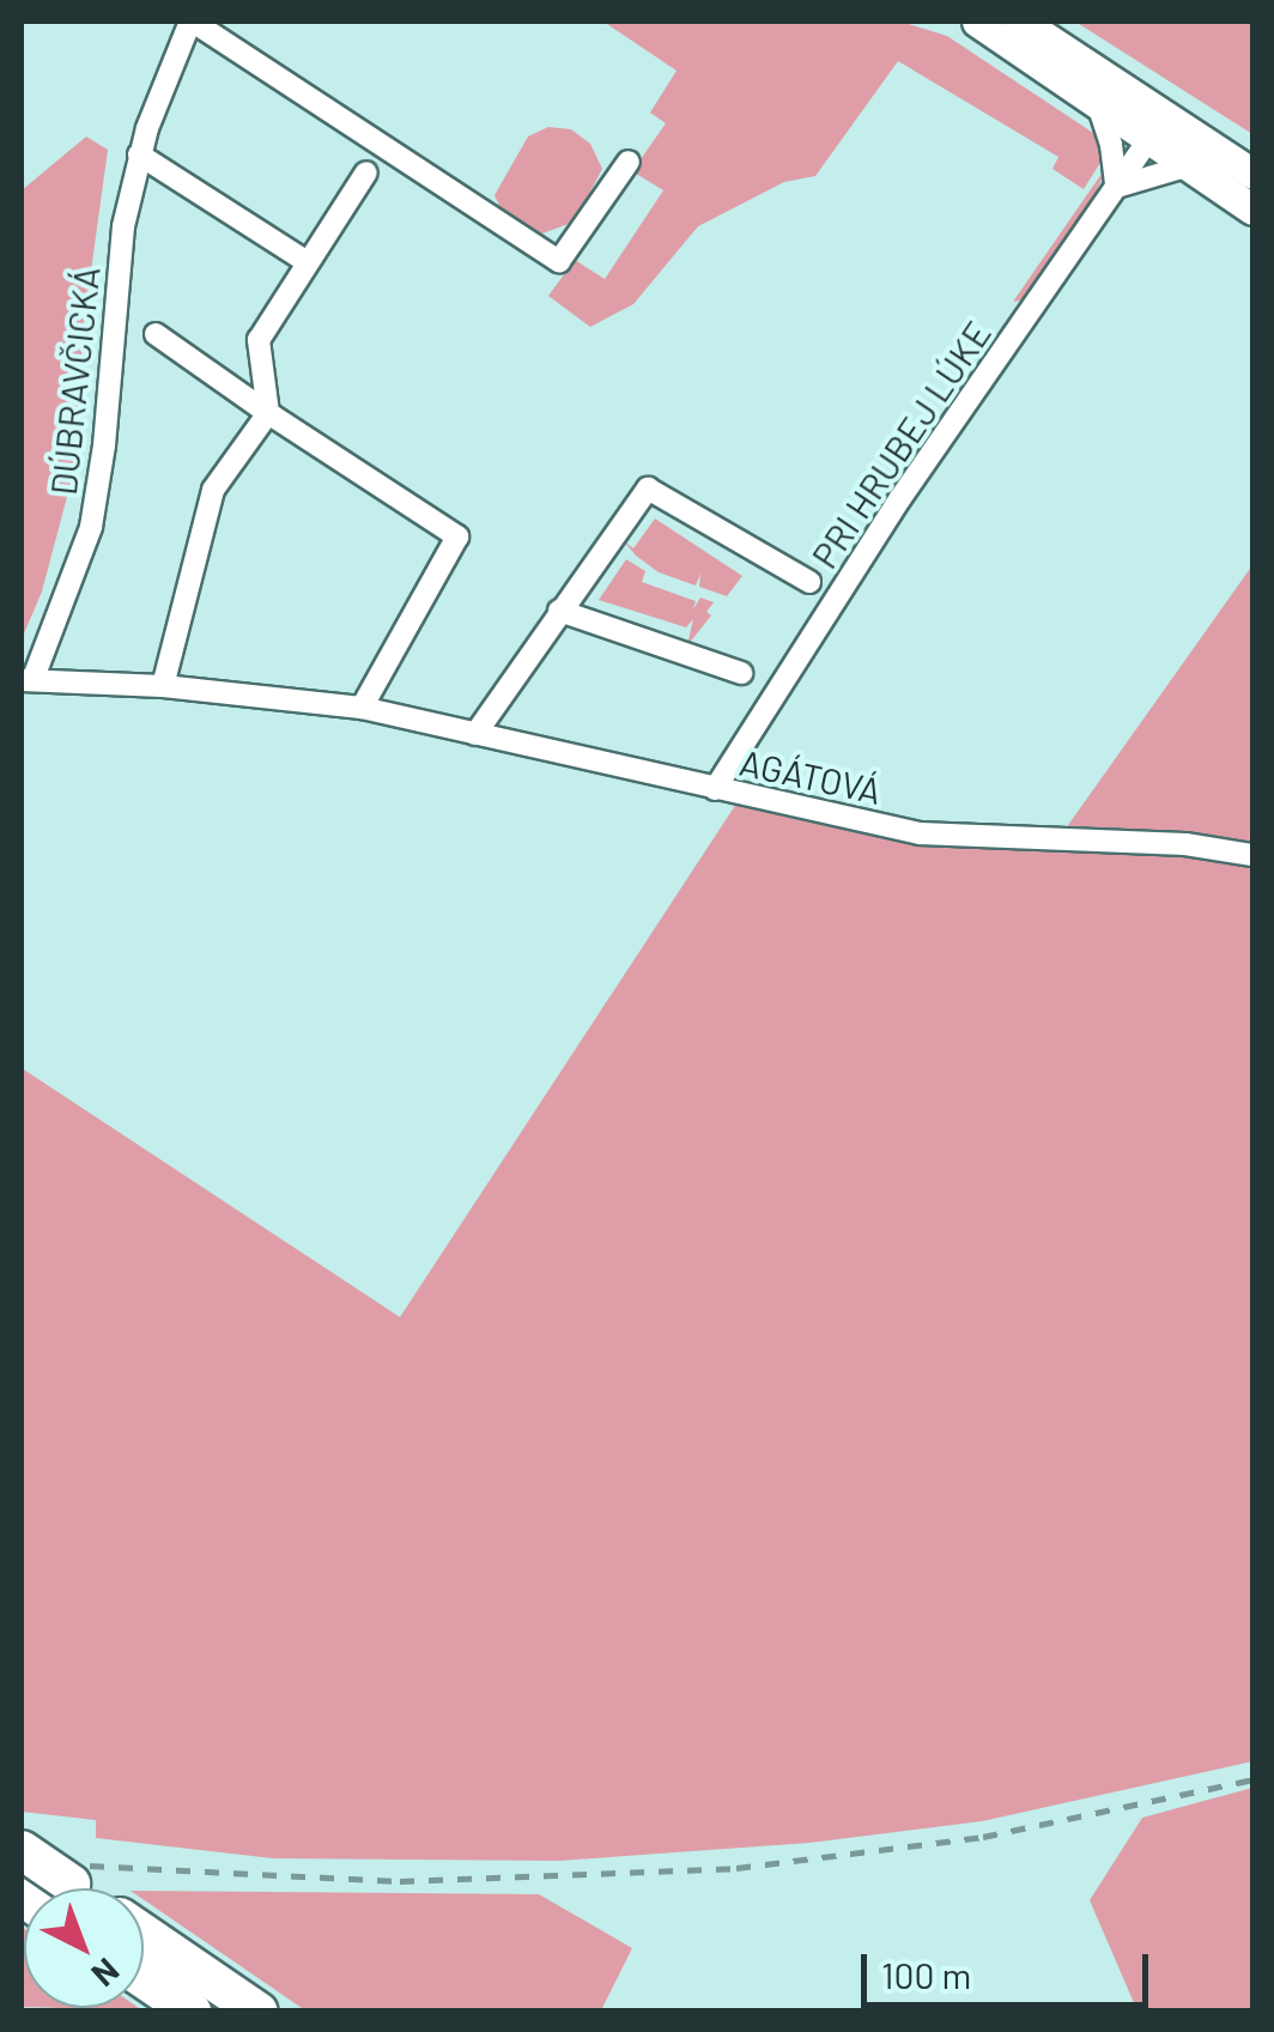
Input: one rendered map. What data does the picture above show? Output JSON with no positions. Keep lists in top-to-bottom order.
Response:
{
  "streets": {
    "street": ["DÚBRAVČICKÁ", "PRI HRUBEJ LÚKE", "AGÁTOVÁ"]
  },
  "crossings": [
    ["DÚBRAVČICKÁ", "AGÁTOVÁ"],
    ["PRI HRUBEJ LÚKE", "AGÁTOVÁ"]
  ],
  "scale_bar": "100 m",
  "north": "bottom right"
}
